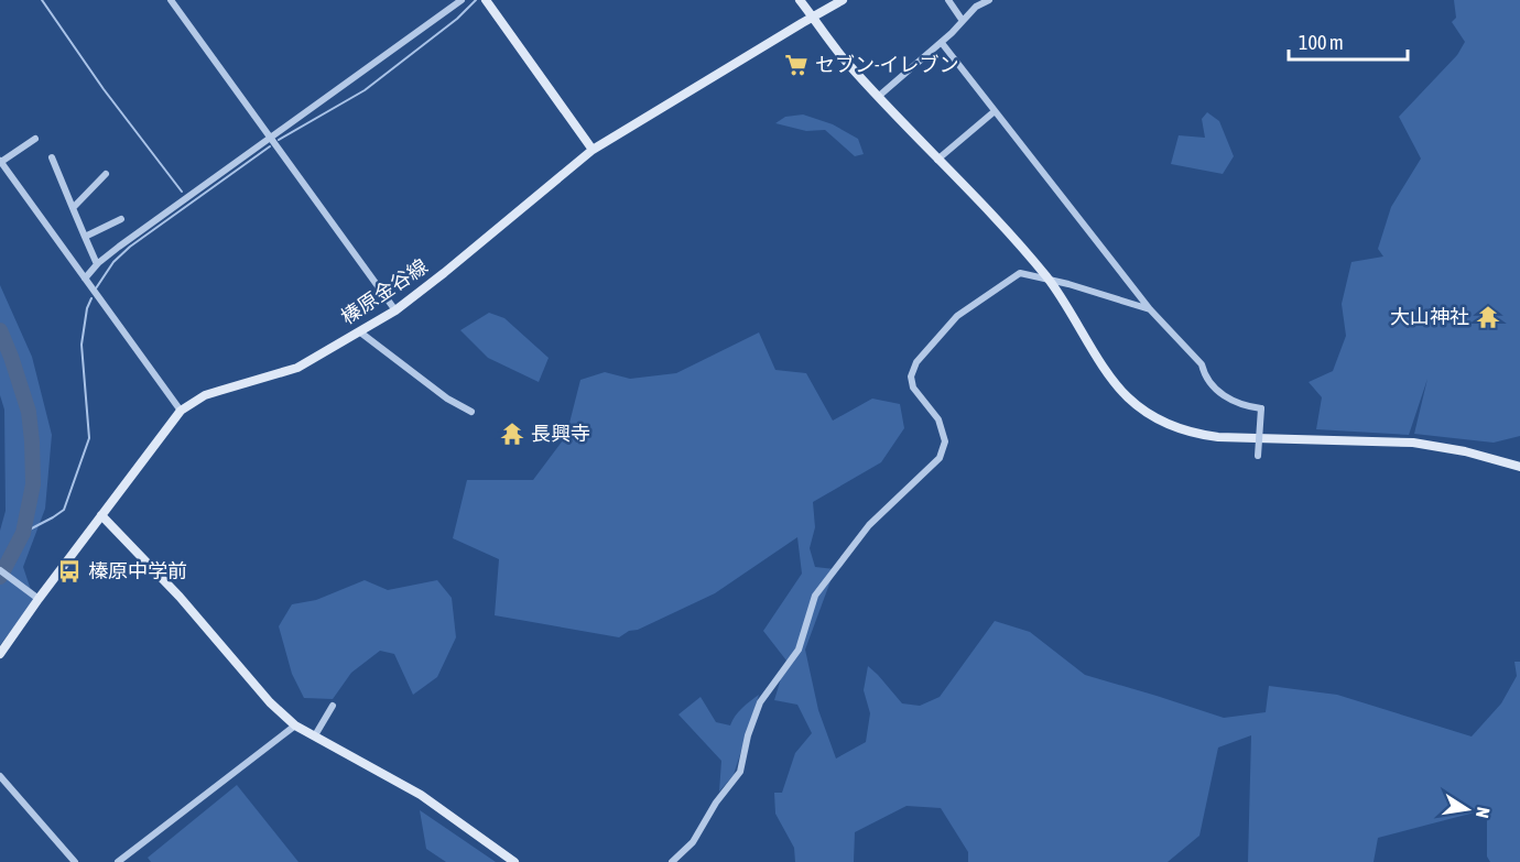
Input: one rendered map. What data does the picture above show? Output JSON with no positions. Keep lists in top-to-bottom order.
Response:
{
  "streets": {
    "street": ["榛原金谷線"]
  },
  "places": {
    "supermarket": ["セブン-イレブン"],
    "temple": ["大山神社", "長興寺"],
    "bus stop": ["榛原中学前"]
  },
  "scale_bar": "100 m",
  "north": "right"
}
